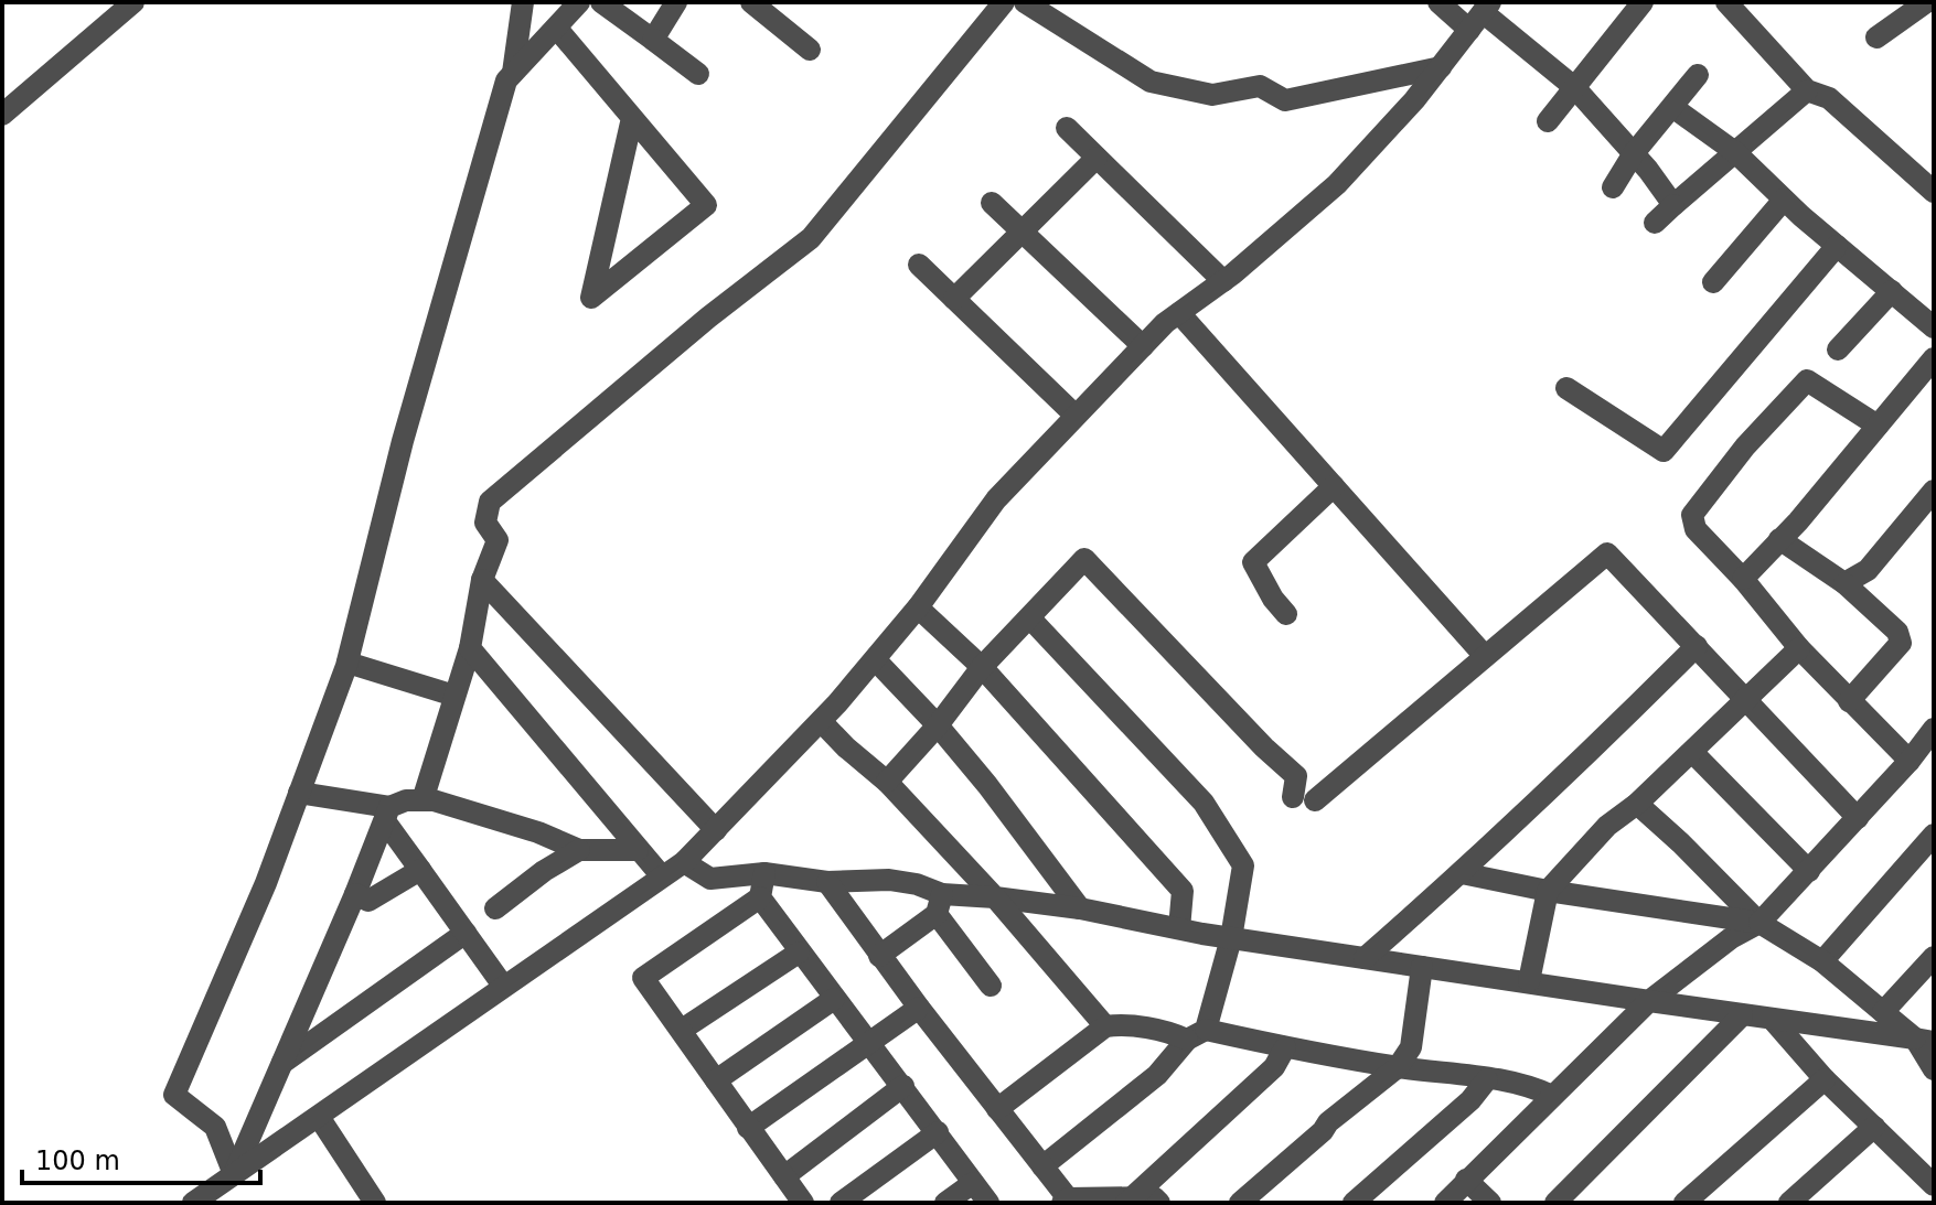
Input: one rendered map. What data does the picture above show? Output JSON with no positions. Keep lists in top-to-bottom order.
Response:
{
  "scale_bar": "100 m"
}
